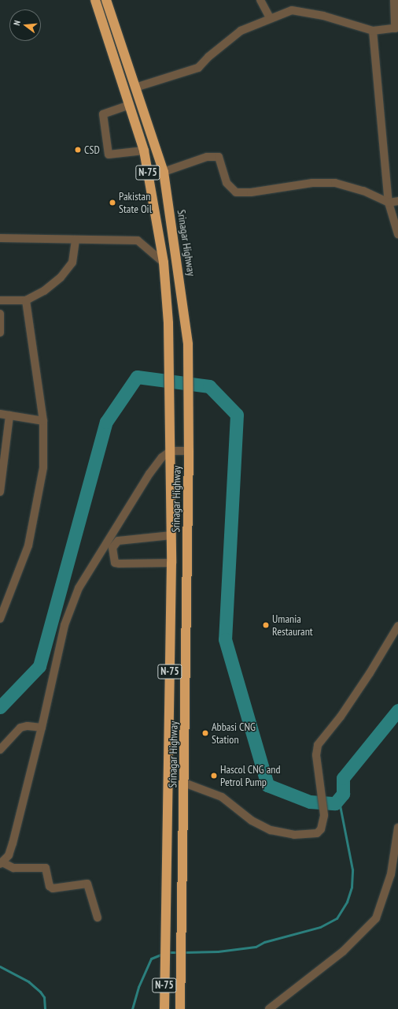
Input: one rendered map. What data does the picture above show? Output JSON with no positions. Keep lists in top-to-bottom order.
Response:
{
  "streets": {
    "highway": ["N-75", "Srinagar Highway"]
  },
  "places": [
    "CSD",
    "Pakistan State Oil",
    "Umania Restaurant",
    "Abbasi CNG Station",
    "Hascol CNG and Petrol Pump"
  ],
  "north": "left"
}
